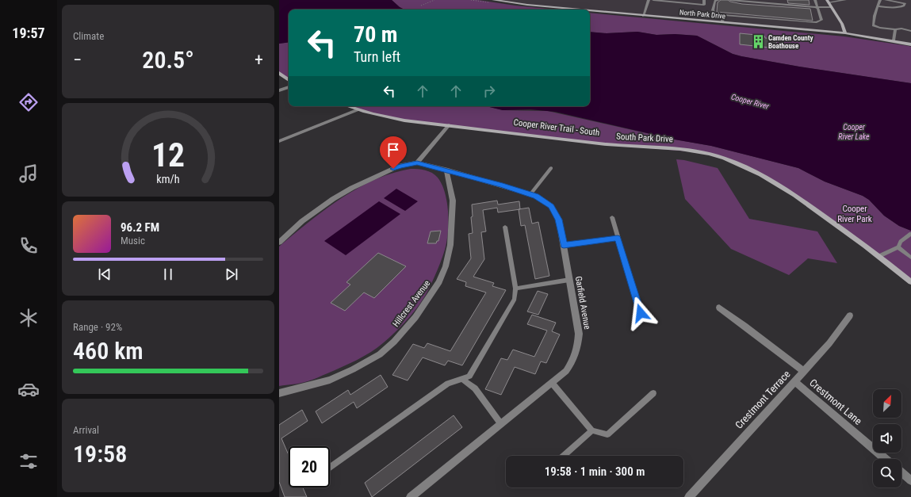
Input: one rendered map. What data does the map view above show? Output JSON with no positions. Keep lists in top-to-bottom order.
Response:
{
  "streets": {
    "street": [
      "North Park Drive",
      "South Park Drive",
      "Garfield Avenue",
      "Hillcrest Avenue",
      "Crestmont Terrace",
      "Crestmont Lane"
    ]
  },
  "crossings": [
    ["Garfield Avenue", "Hillcrest Avenue"],
    ["Crestmont Terrace", "Crestmont Lane"]
  ],
  "water": ["Cooper River", "Cooper River Lake"],
  "parks": ["Cooper River Park"],
  "places": {
    "building": ["Camden County Boathouse"]
  },
  "north": "top right",
  "page": {
    "tabs": "19:57",
    "tile": [
      "Climate",
      ["Range · 92%", "460 km"],
      ["Arrival", "19:58"]
    ],
    "turn": ["70 m", "Turn left"],
    "heat": ["−", "20.5°", "+"],
    "song": ["96.2 FM", "Music"],
    "limit": "20",
    "trip": "19:58 · 1 min · 300 m",
    "gauge": ["12", "km/h"]
  }
}
